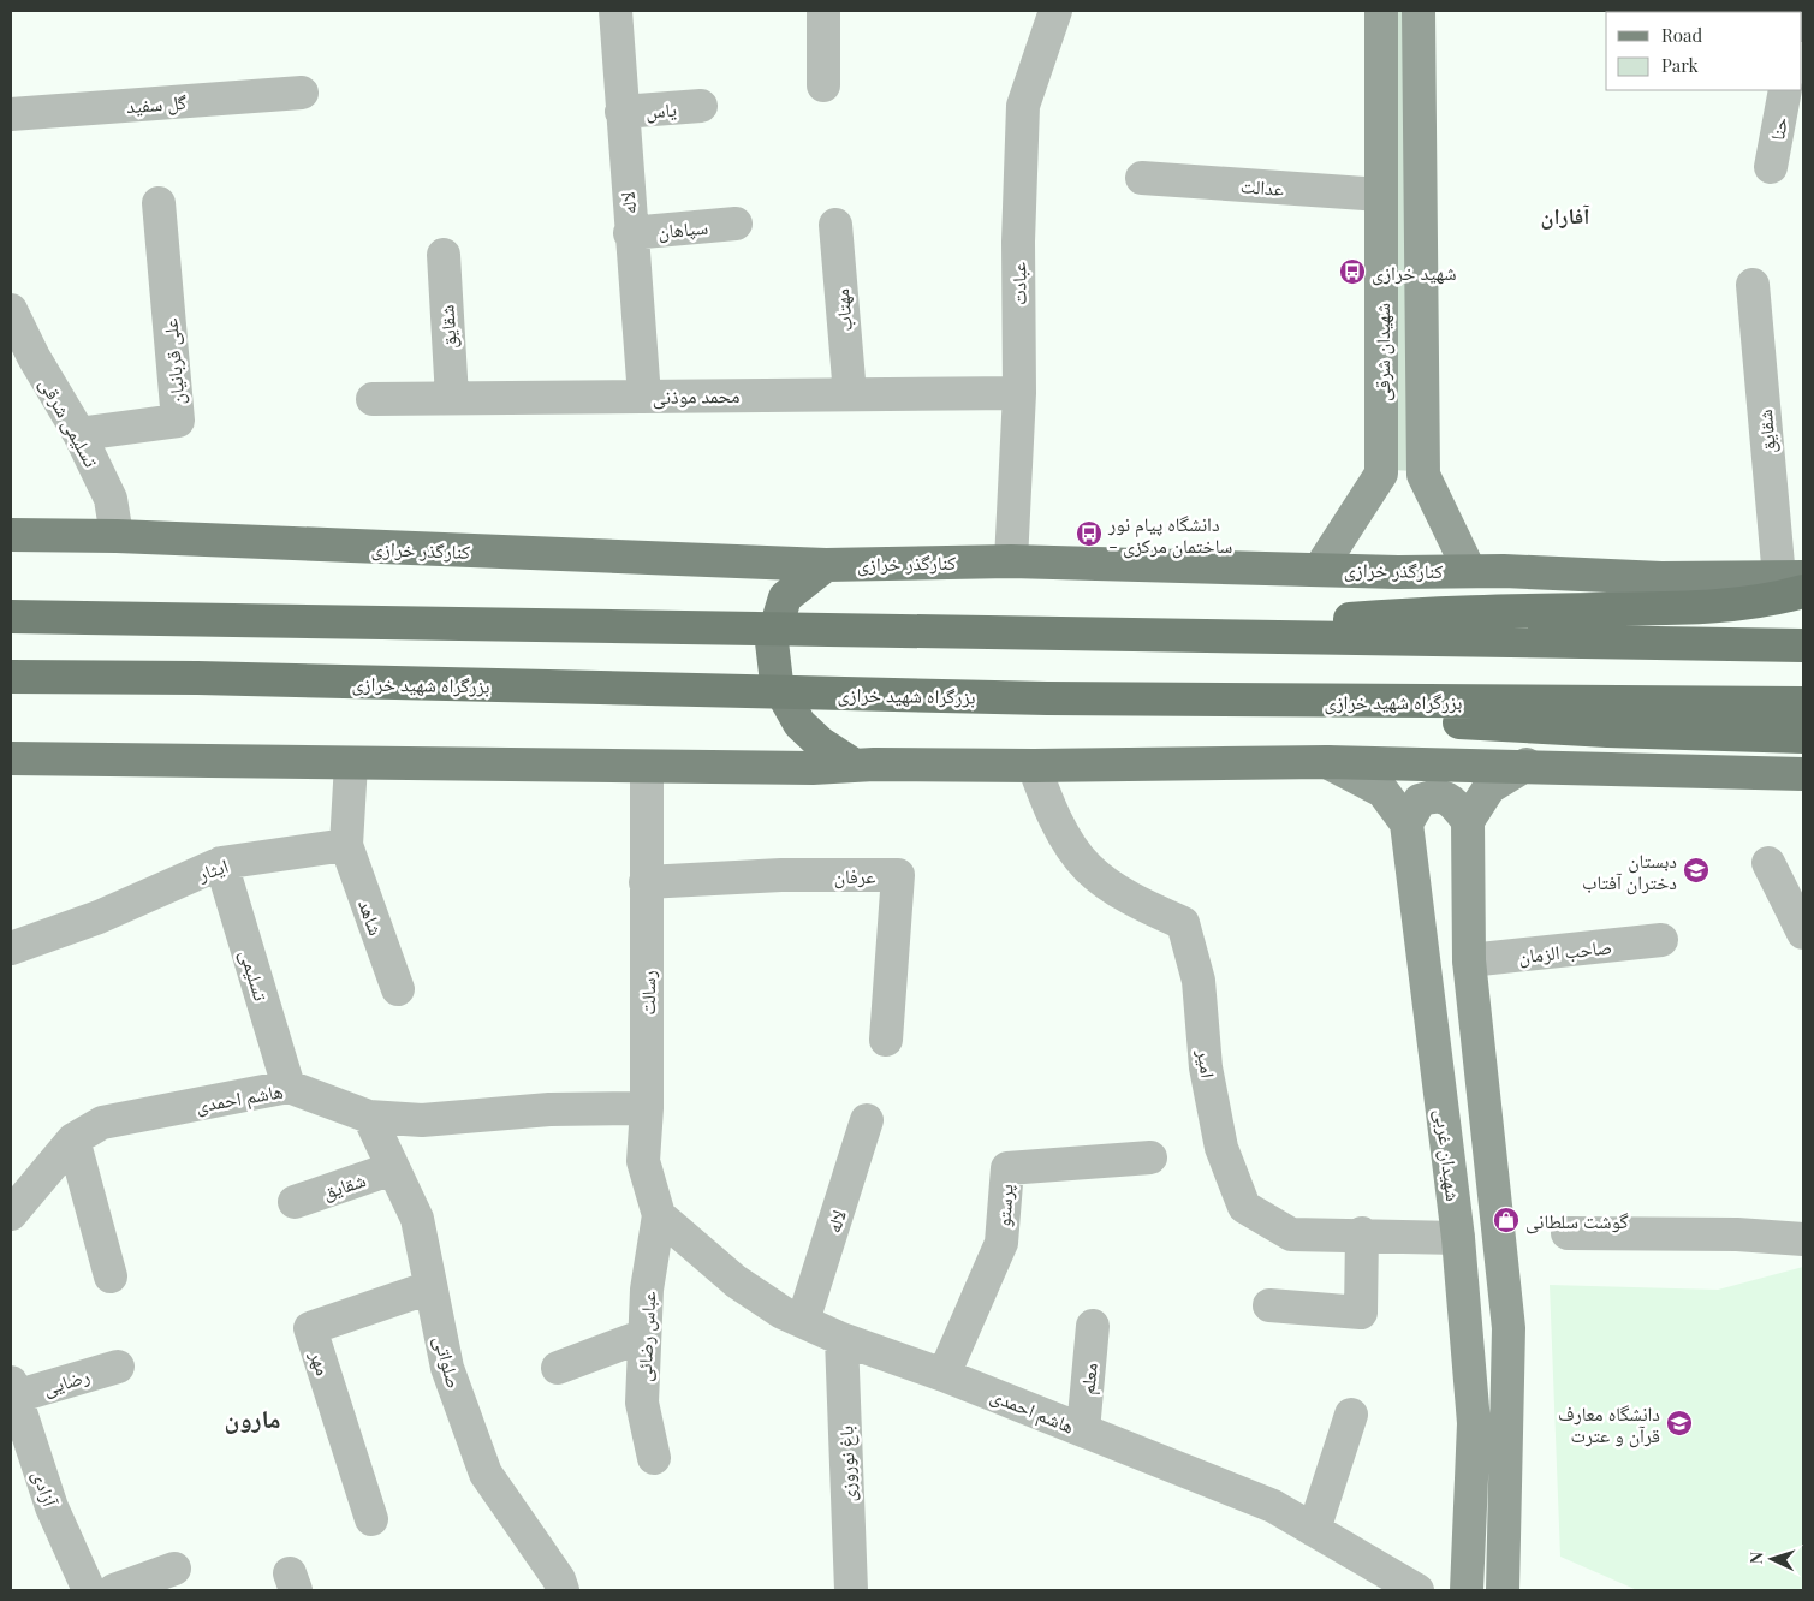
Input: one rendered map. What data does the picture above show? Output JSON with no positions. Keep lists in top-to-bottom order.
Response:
{
  "streets": {
    "highway": ["بزرگراه شهید خرازی"],
    "main road": ["شهیدان شرقی", "کنارگذر خرازی", "شهیدان غربی"],
    "street": [
      "گل سفید",
      "یاس",
      "حنا",
      "عدالت",
      "لاله",
      "سپاهان",
      "عبادت",
      "مهتاب",
      "شقایق",
      "علی قربانیان",
      "محمد موذنی",
      "تسلیمی شرقی",
      "ایثار",
      "عرفان",
      "شاهد",
      "صاحب الزمان",
      "تسلیمی",
      "رسالت",
      "امیر",
      "هاشم احمدی",
      "پرستو",
      "عباس رضائی",
      "صلواتی",
      "مهر",
      "معلم",
      "رضایی",
      "باغ نوروزی",
      "آزادی"
    ]
  },
  "crossings": [
    ["یاس", "لاله"],
    ["عدالت", "شهیدان شرقی"],
    ["لاله", "سپاهان"],
    ["لاله", "محمد موذنی"],
    ["لاله", "هاشم احمدی"],
    ["عبادت", "محمد موذنی"],
    ["عبادت", "کنارگذر خرازی"],
    ["مهتاب", "محمد موذنی"],
    ["شقایق", "محمد موذنی"],
    ["شقایق", "کنارگذر خرازی"],
    ["شقایق", "صلواتی"],
    ["شهیدان شرقی", "کنارگذر خرازی"],
    ["علی قربانیان", "تسلیمی شرقی"],
    ["تسلیمی شرقی", "کنارگذر خرازی"],
    ["ایثار", "شاهد"],
    ["ایثار", "تسلیمی"],
    ["عرفان", "رسالت"],
    ["صاحب الزمان", "شهیدان غربی"],
    ["تسلیمی", "هاشم احمدی"],
    ["رسالت", "هاشم احمدی"],
    ["رسالت", "عباس رضائی"],
    ["امیر", "شهیدان غربی"],
    ["هاشم احمدی", "پرستو"],
    ["هاشم احمدی", "عباس رضائی"],
    ["هاشم احمدی", "صلواتی"],
    ["هاشم احمدی", "معلم"],
    ["هاشم احمدی", "باغ نوروزی"],
    ["صلواتی", "مهر"],
    ["رضایی", "آزادی"]
  ],
  "districts": ["آفاران", "مارون"],
  "places": {
    "bus stop": ["شهید خرازی", "دانشگاه پیام نور - ساختمان مرکزی"],
    "school or university": ["دبستان دختران آفتاب", "دانشگاه معارف قرآن و عترت"],
    "shop": ["گوشت سلطانی"]
  },
  "legend": ["Road", "Park"],
  "north": "left"
}
